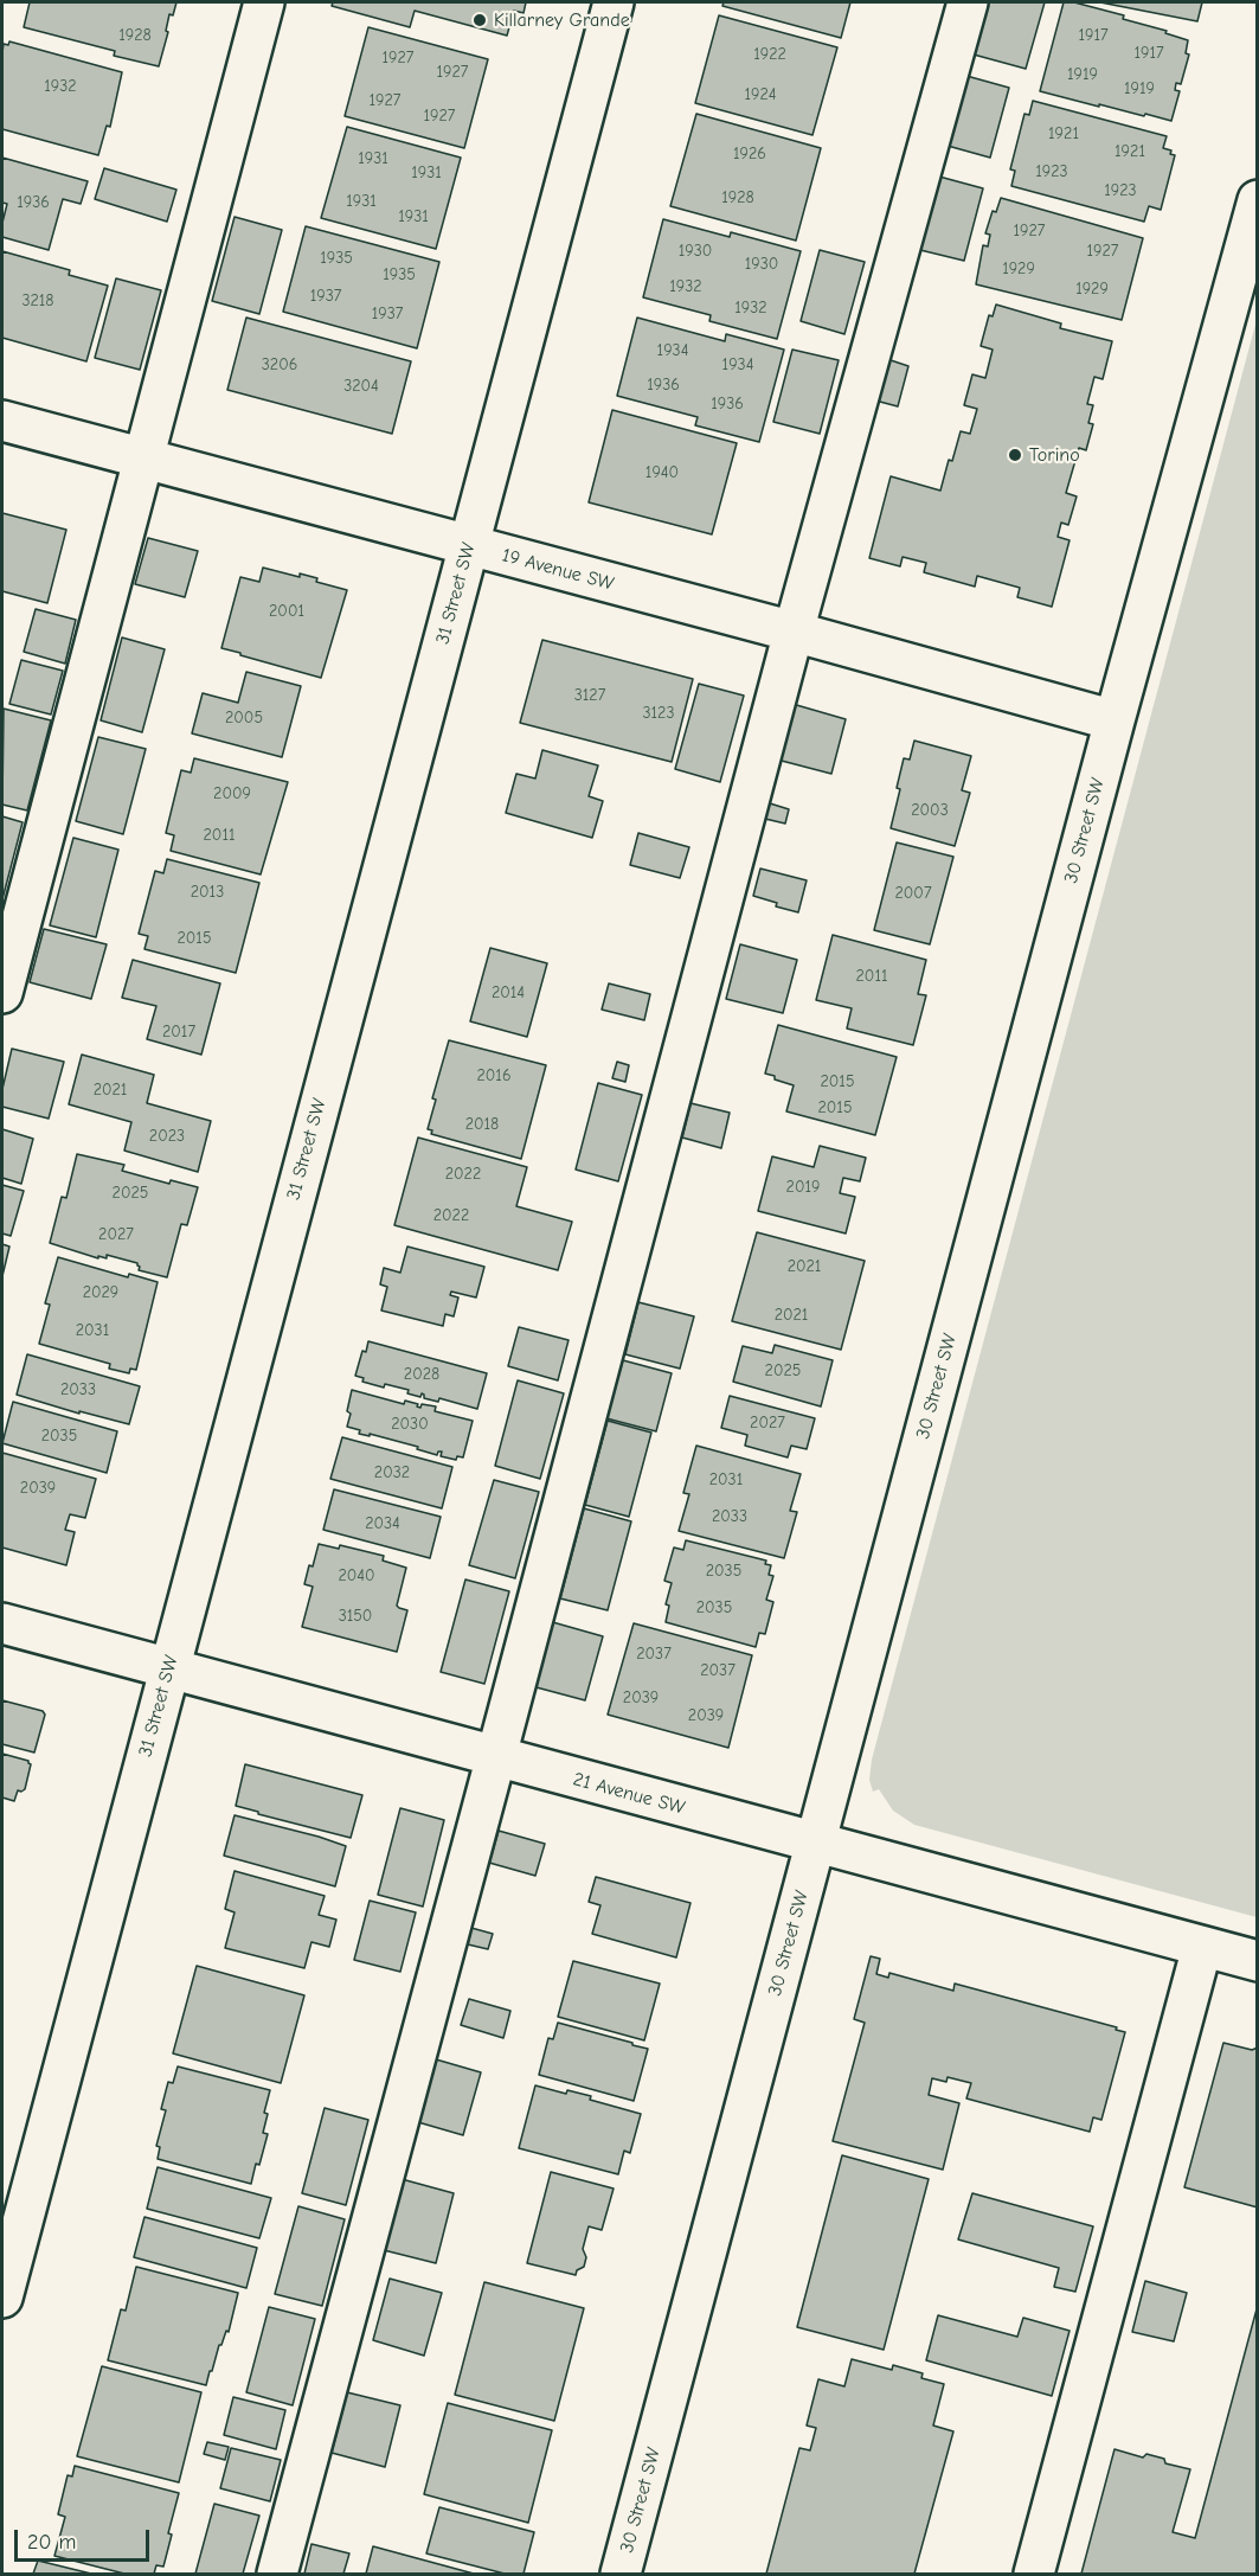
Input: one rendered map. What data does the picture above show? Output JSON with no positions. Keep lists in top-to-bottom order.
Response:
{
  "streets": {
    "street": [
      "19 Avenue SW",
      "31 Street SW",
      "30 Street SW",
      "21 Avenue SW"
    ]
  },
  "crossings": [
    ["19 Avenue SW", "31 Street SW"],
    ["19 Avenue SW", "30 Street SW"],
    ["31 Street SW", "21 Avenue SW"],
    ["30 Street SW", "21 Avenue SW"]
  ],
  "places": ["Killarney Grande", "Torino"],
  "house_numbers": [
    "1928",
    "1917",
    "1917",
    "1922",
    "1927",
    "1927",
    "1919",
    "1932",
    "1919",
    "1924",
    "1927",
    "1927",
    "1921",
    "1921",
    "1926",
    "1931",
    "1923",
    "1931",
    "1923",
    "1928",
    "1931",
    "1936",
    "1931",
    "1927",
    "1930",
    "1927",
    "1935",
    "1930",
    "1929",
    "1935",
    "1932",
    "1929",
    "1937",
    "3218",
    "1932",
    "1937",
    "1934",
    "3206",
    "1934",
    "1936",
    "3204",
    "1936",
    "1940",
    "2001",
    "3127",
    "3123",
    "2005",
    "2009",
    "2003",
    "2011",
    "2013",
    "2007",
    "2015",
    "2011",
    "2014",
    "2017",
    "2016",
    "2015",
    "2021",
    "2015",
    "2018",
    "2023",
    "2022",
    "2019",
    "2025",
    "2022",
    "2027",
    "2021",
    "2029",
    "2021",
    "2031",
    "2025",
    "2028",
    "2033",
    "2027",
    "2030",
    "2035",
    "2032",
    "2031",
    "2039",
    "2033",
    "2034",
    "2035",
    "2040",
    "2035",
    "3150",
    "2037",
    "2037",
    "2039",
    "2039"
  ],
  "scale_bar": "20 m"
}
